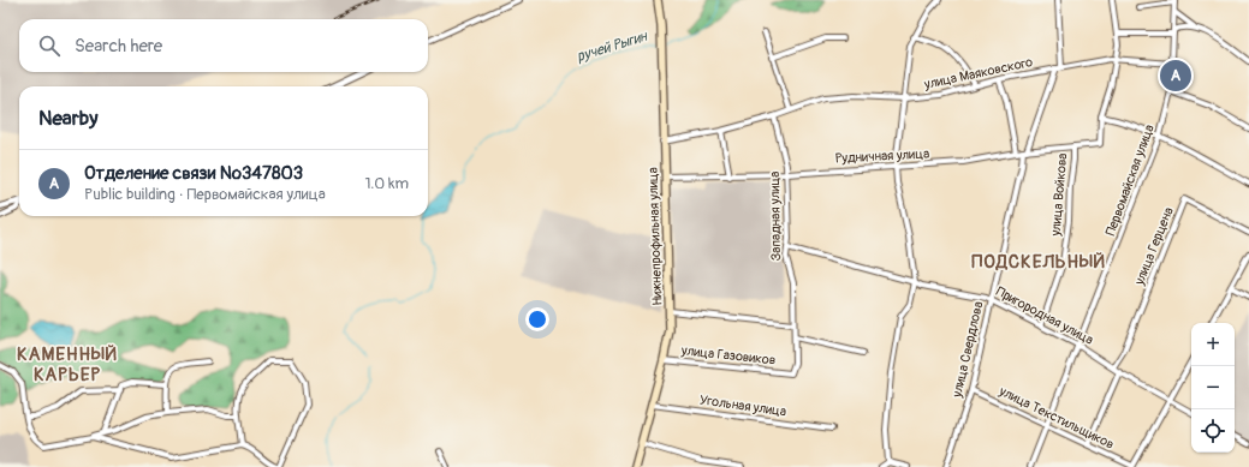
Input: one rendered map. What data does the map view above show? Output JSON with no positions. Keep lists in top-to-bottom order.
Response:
{
  "streets": {
    "street": [
      "улица Маяковского",
      "Рудничная улица",
      "Первомайская улица",
      "улица Войкова",
      "Западная улица",
      "Нижнепрофильная улица",
      "улица Герцена",
      "Пригородная улица",
      "улица Свердлова",
      "улица Газовиков",
      "Угольная улица",
      "улица Текстильщиков"
    ]
  },
  "crossings": [
    ["улица Маяковского", "Первомайская улица"],
    ["улица Маяковского", "Западная улица"],
    ["улица Маяковского", "Нижнепрофильная улица"],
    ["улица Маяковского", "улица Свердлова"],
    ["Рудничная улица", "улица Войкова"],
    ["Рудничная улица", "Западная улица"],
    ["Рудничная улица", "Нижнепрофильная улица"],
    ["Рудничная улица", "улица Свердлова"],
    ["Первомайская улица", "Пригородная улица"],
    ["Первомайская улица", "улица Текстильщиков"],
    ["улица Войкова", "Пригородная улица"],
    ["Западная улица", "Пригородная улица"],
    ["Западная улица", "улица Газовиков"],
    ["Нижнепрофильная улица", "улица Газовиков"],
    ["Нижнепрофильная улица", "Угольная улица"],
    ["улица Герцена", "Пригородная улица"],
    ["Пригородная улица", "улица Свердлова"],
    ["улица Свердлова", "улица Текстильщиков"]
  ],
  "districts": ["ПОДСКЕЛЬНЫЙ", "КАМЕННЫЙ КАРЬЕР"],
  "water": ["ручей Рыгин"],
  "page": {
    "search": "Search here",
    "pins": "A",
    "heading": "Nearby",
    "list": [
      {
        "mark": "A",
        "name": "Отделение связи №347803",
        "note": "Public building · Первомайская улица",
        "value": "1.0 km"
      }
    ],
    "map_buttons": ["+", "−"]
  }
}
